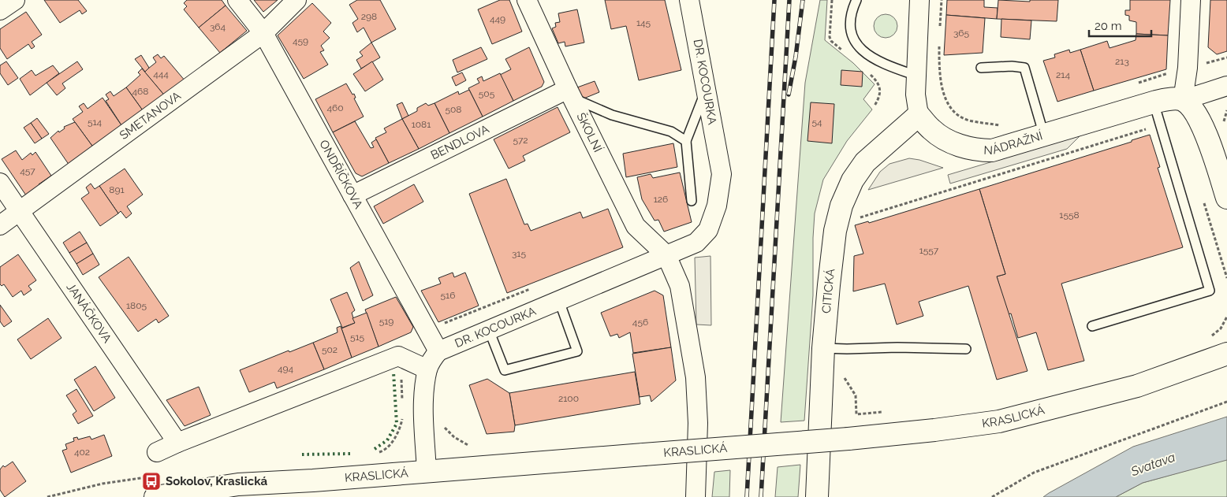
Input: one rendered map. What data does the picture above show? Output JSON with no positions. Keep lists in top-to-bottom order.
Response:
{
  "streets": {
    "street": [
      "DR. KOCOURKA",
      "SMETANOVA",
      "ŠKOLNÍ",
      "BENDLOVA",
      "NÁDRAŽNÍ",
      "ONDŘÍČKOVA",
      "CITICKÁ",
      "JANÁČKOVA",
      "KRASLICKÁ"
    ]
  },
  "crossings": [
    ["DR. KOCOURKA", "ŠKOLNÍ"],
    ["DR. KOCOURKA", "ONDŘÍČKOVA"],
    ["SMETANOVA", "ONDŘÍČKOVA"],
    ["SMETANOVA", "JANÁČKOVA"],
    ["ŠKOLNÍ", "BENDLOVA"],
    ["BENDLOVA", "ONDŘÍČKOVA"],
    ["NÁDRAŽNÍ", "CITICKÁ"]
  ],
  "water": ["Svatava"],
  "places": {
    "bus stop": ["Sokolov, Kraslická"]
  },
  "house_numbers": [
    "298",
    "449",
    "145",
    "364",
    "365",
    "459",
    "213",
    "444",
    "214",
    "468",
    "505",
    "460",
    "508",
    "514",
    "54",
    "1081",
    "572",
    "457",
    "891",
    "126",
    "1558",
    "1557",
    "315",
    "516",
    "1805",
    "519",
    "456",
    "515",
    "502",
    "494",
    "2100",
    "402"
  ],
  "scale_bar": "20 m"
}
